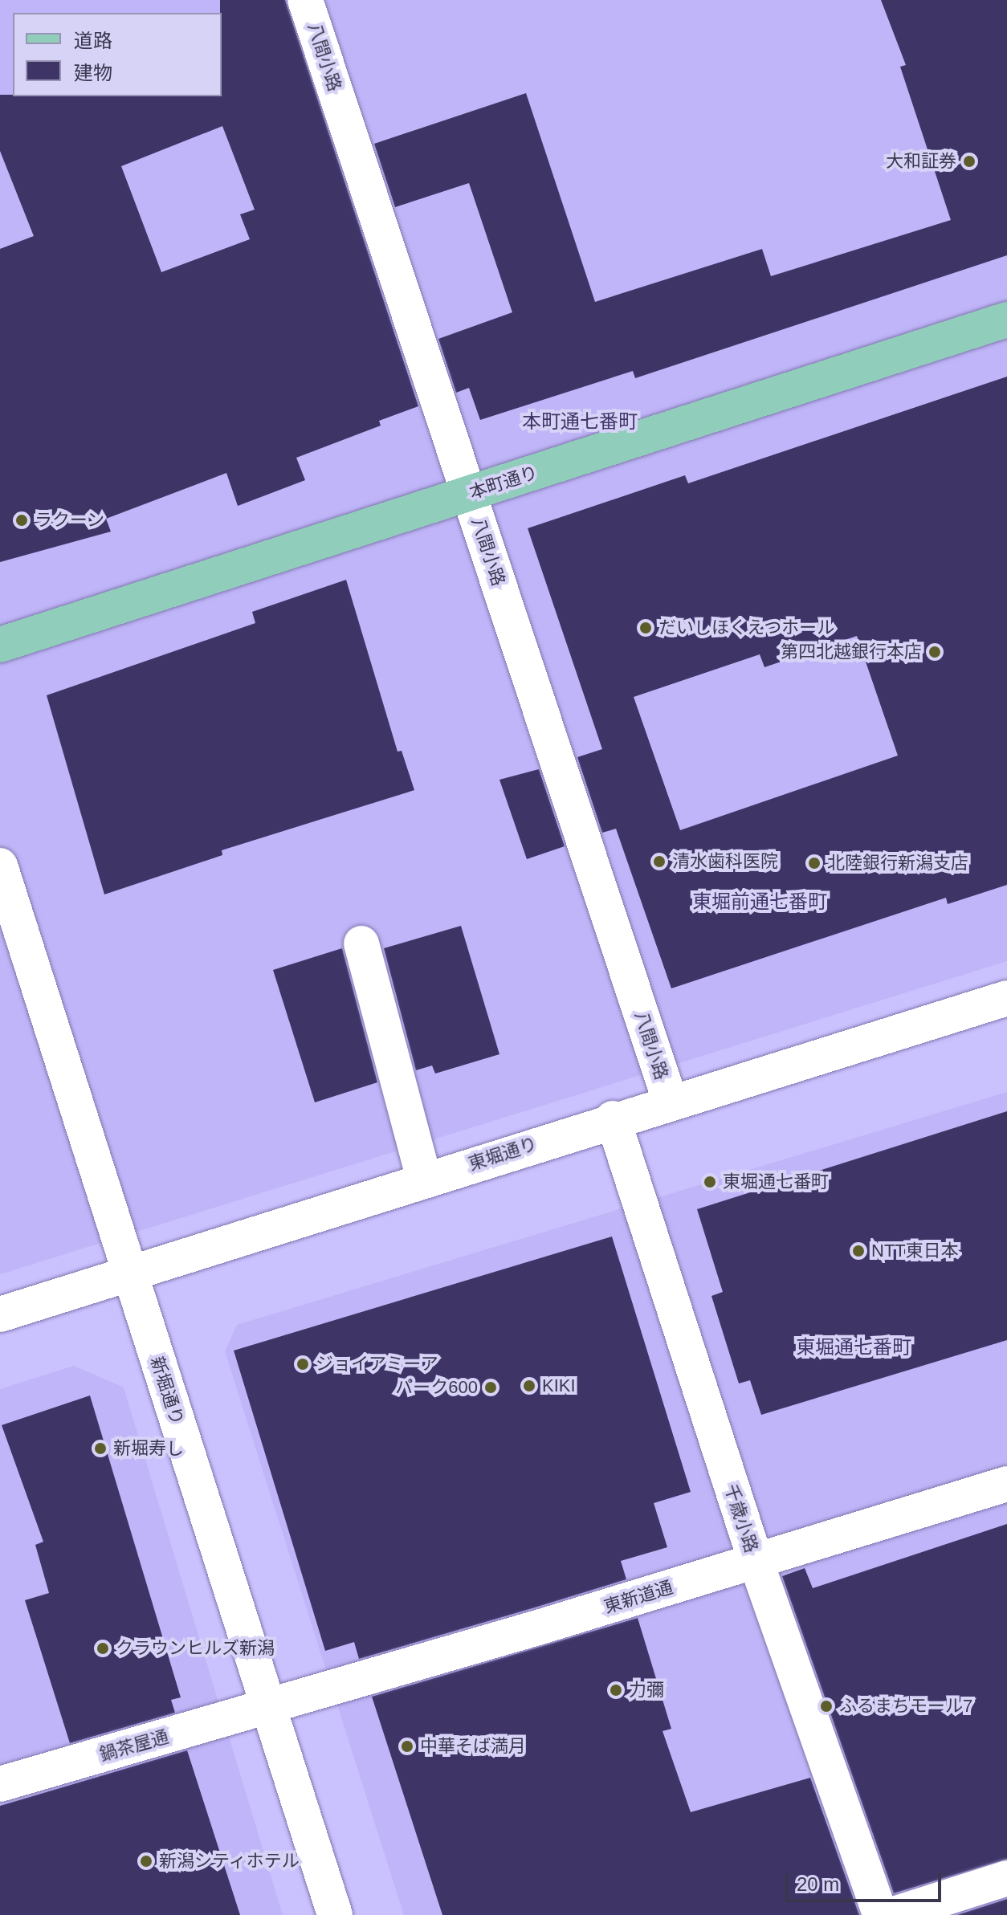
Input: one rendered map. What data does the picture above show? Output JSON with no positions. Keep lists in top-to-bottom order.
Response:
{
  "streets": {
    "main road": ["本町通り"],
    "street": [
      "八間小路",
      "東堀通り",
      "新堀通り",
      "千歳小路",
      "東新道通",
      "鍋茶屋通"
    ]
  },
  "crossings": [
    ["八間小路", "本町通り"],
    ["八間小路", "東堀通り"],
    ["東堀通り", "新堀通り"],
    ["東堀通り", "千歳小路"],
    ["新堀通り", "東新道通"],
    ["新堀通り", "鍋茶屋通"],
    ["千歳小路", "東新道通"],
    ["東新道通", "鍋茶屋通"]
  ],
  "districts": ["本町通七番町", "東堀前通七番町", "東堀通七番町"],
  "places": [
    "大和証券",
    "ラクーン",
    "だいしほくえつホール",
    "第四北越銀行本店",
    "清水歯科医院",
    "北陸銀行新潟支店",
    "東堀通七番町",
    "NTT東日本",
    "ジョイアミーア",
    "KIKI",
    "パーク600",
    "新堀寿し",
    "クラウンヒルズ新潟",
    "力彌",
    "ふるまちモール7",
    "中華そば満月",
    "新潟シティホテル"
  ],
  "legend": ["道路", "建物"],
  "scale_bar": "20 m"
}
